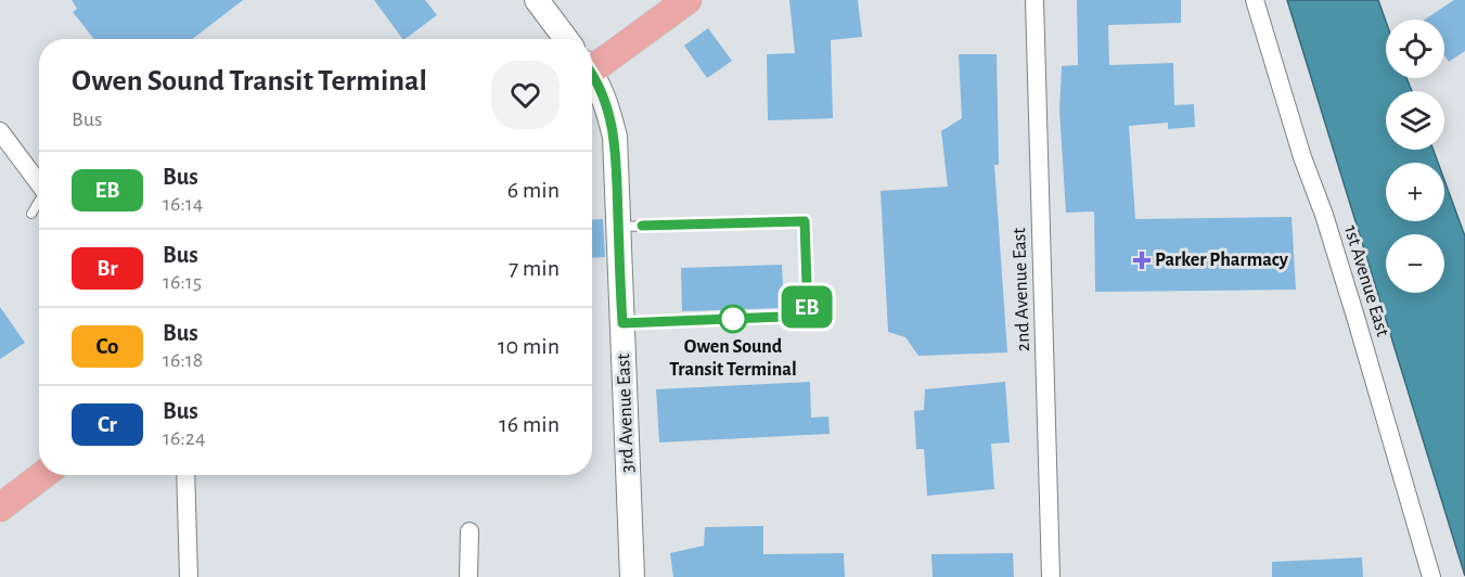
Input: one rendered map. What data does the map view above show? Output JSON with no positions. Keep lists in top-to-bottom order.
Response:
{
  "streets": {
    "main road": ["3rd Avenue East"],
    "street": ["1st Avenue East", "2nd Avenue East"]
  },
  "places": {
    "health": ["Parker Pharmacy"],
    "other": ["Owen Sound Transit Terminal"]
  },
  "lines": ["bus line EB"],
  "page": {
    "on_map": "EB",
    "map_buttons": ["+", "−"],
    "heading": ["Owen Sound Transit Terminal", "Bus"],
    "list": [
      {
        "mark": "EB",
        "name": "Bus",
        "note": "16:14",
        "value": "6 min"
      },
      {
        "mark": "Br",
        "name": "Bus",
        "note": "16:15",
        "value": "7 min"
      },
      {
        "mark": "Co",
        "name": "Bus",
        "note": "16:18",
        "value": "10 min"
      },
      {
        "mark": "Cr",
        "name": "Bus",
        "note": "16:24",
        "value": "16 min"
      }
    ]
  }
}
